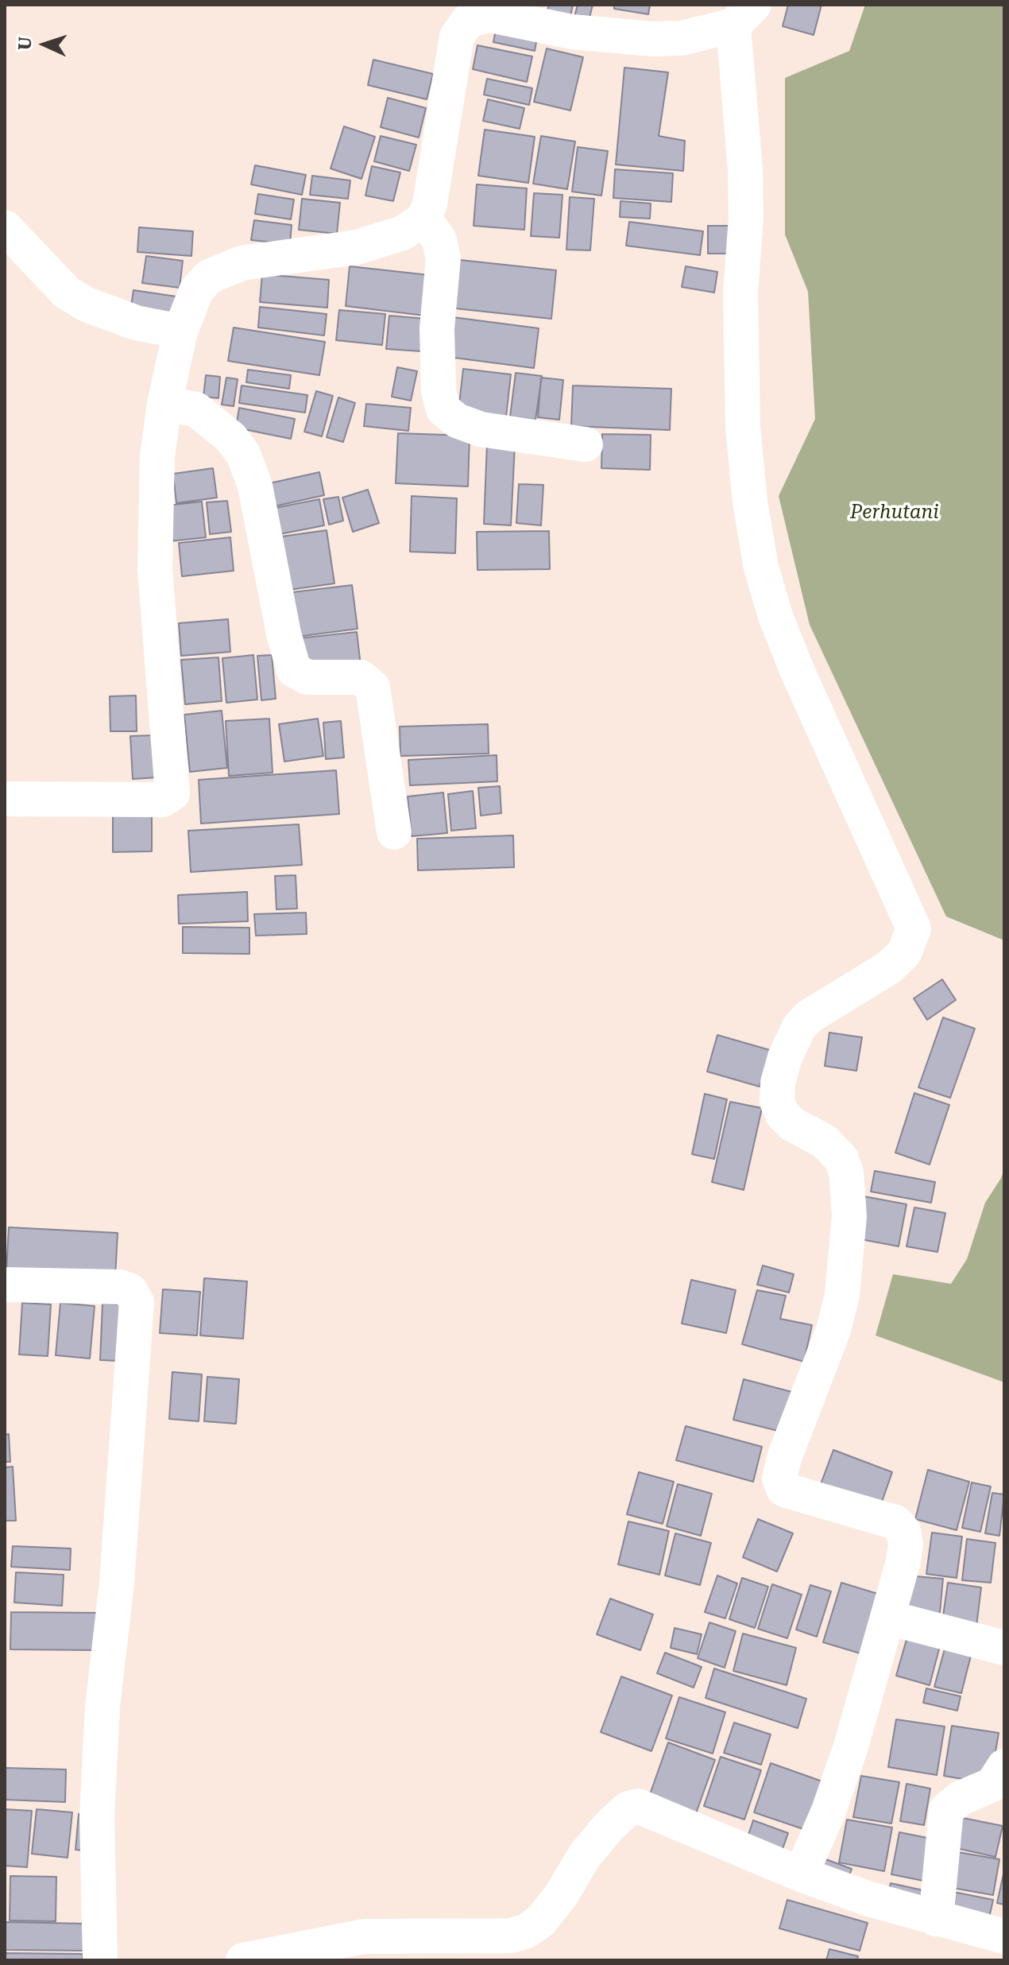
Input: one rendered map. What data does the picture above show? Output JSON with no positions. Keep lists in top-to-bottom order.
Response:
{
  "parks": ["Perhutani"],
  "north": "left"
}
